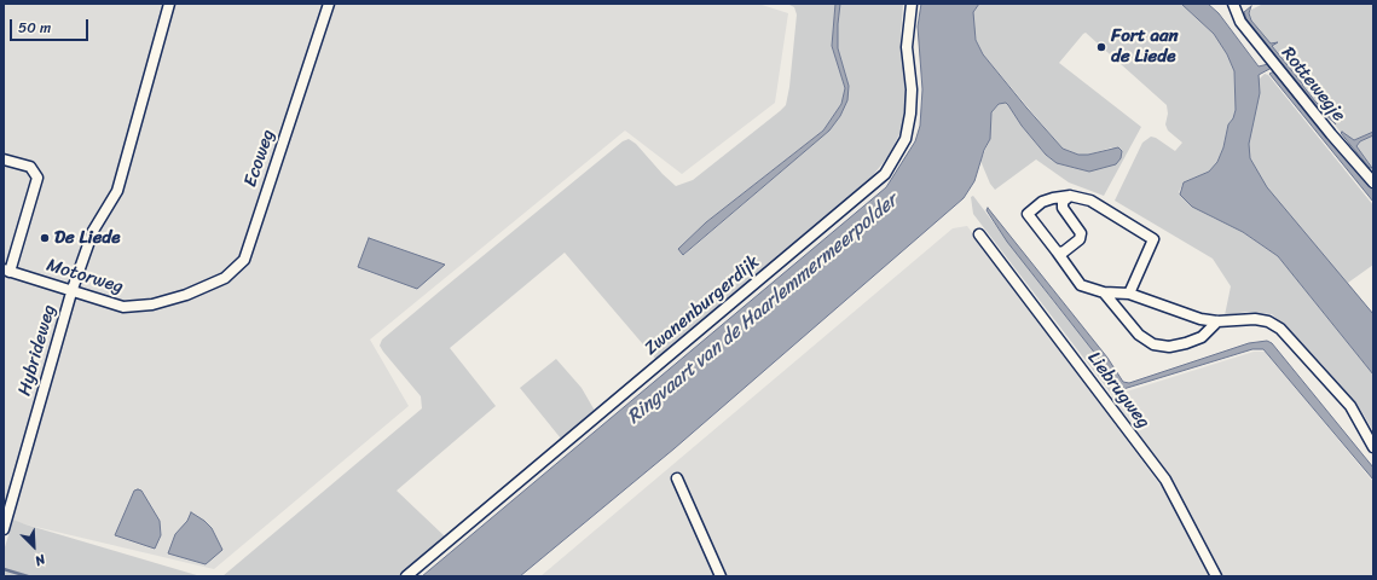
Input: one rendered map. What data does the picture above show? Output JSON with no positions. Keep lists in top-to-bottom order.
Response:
{
  "streets": {
    "street": [
      "Rottewegje",
      "Ecoweg",
      "Motorweg",
      "Zwanenburgerdijk",
      "Hybrideweg",
      "Liebrugweg"
    ]
  },
  "crossings": [
    ["Ecoweg", "Motorweg"],
    ["Motorweg", "Hybrideweg"]
  ],
  "water": ["Ringvaart van de Haarlemmermeerpolder"],
  "places": ["Fort aan de Liede", "De Liede"],
  "scale_bar": "50 m",
  "north": "bottom right"
}
